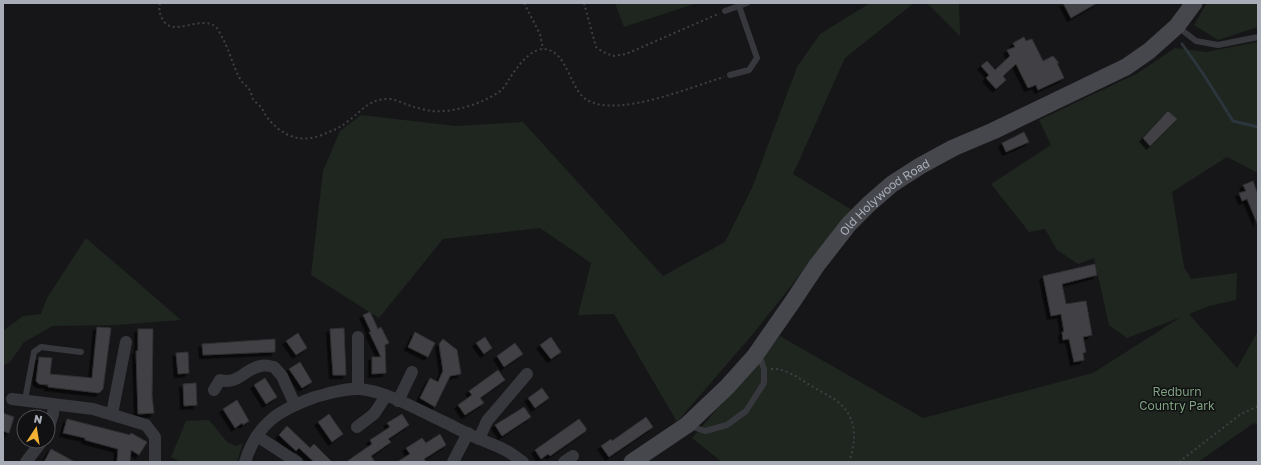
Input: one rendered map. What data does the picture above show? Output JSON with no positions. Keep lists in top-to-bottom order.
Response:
{
  "streets": {
    "street": ["Old Holywood Road"]
  },
  "parks": ["Redburn Country Park"],
  "north": "top"
}
